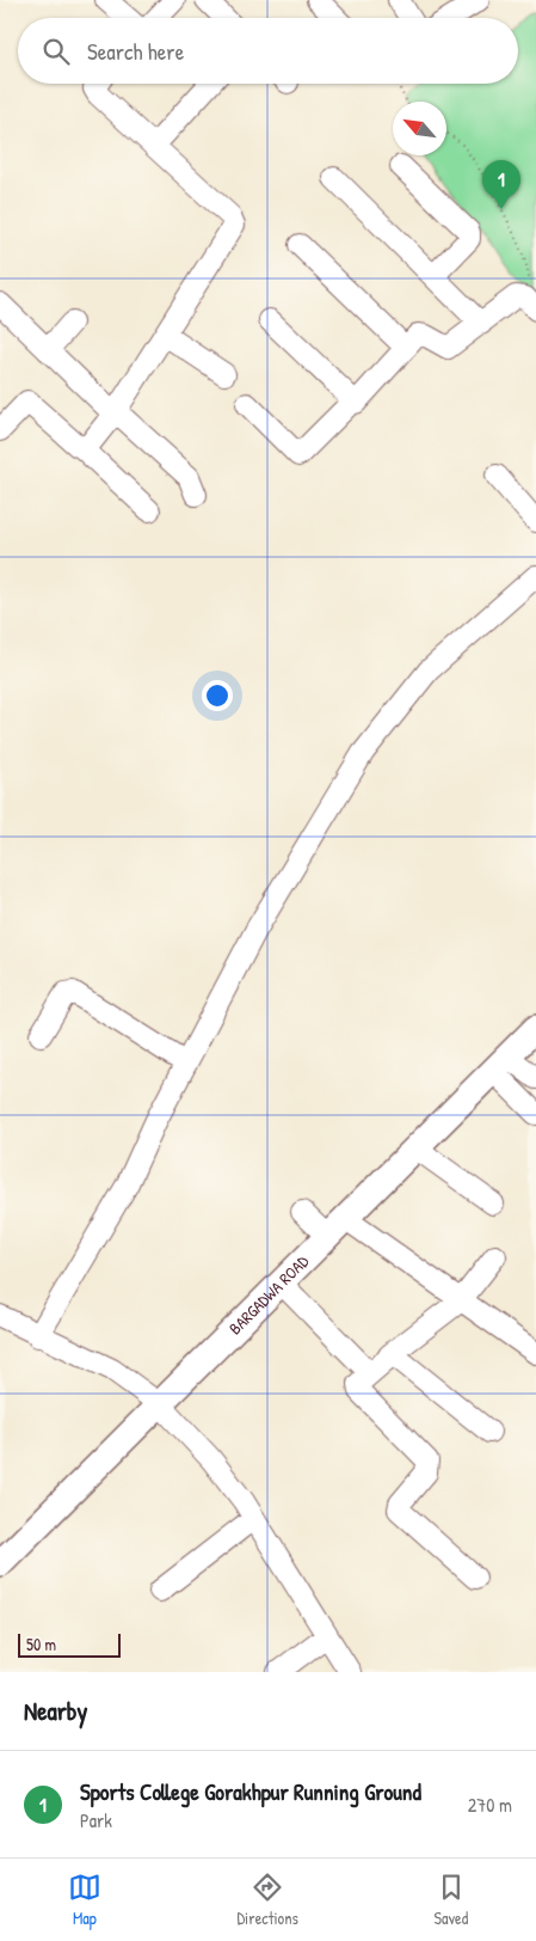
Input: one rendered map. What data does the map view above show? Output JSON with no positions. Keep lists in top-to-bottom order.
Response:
{
  "streets": {
    "main road": ["BARGADWA ROAD"]
  },
  "scale_bar": "50 m",
  "north": "top left",
  "page": {
    "search": "Search here",
    "pins": "1",
    "scale": "50 m",
    "heading": "Nearby",
    "list": [
      {
        "mark": "1",
        "name": "Sports College Gorakhpur Running Ground",
        "note": "Park",
        "value": "270 m"
      }
    ],
    "nav": ["Map", "Directions", "Saved"]
  }
}
